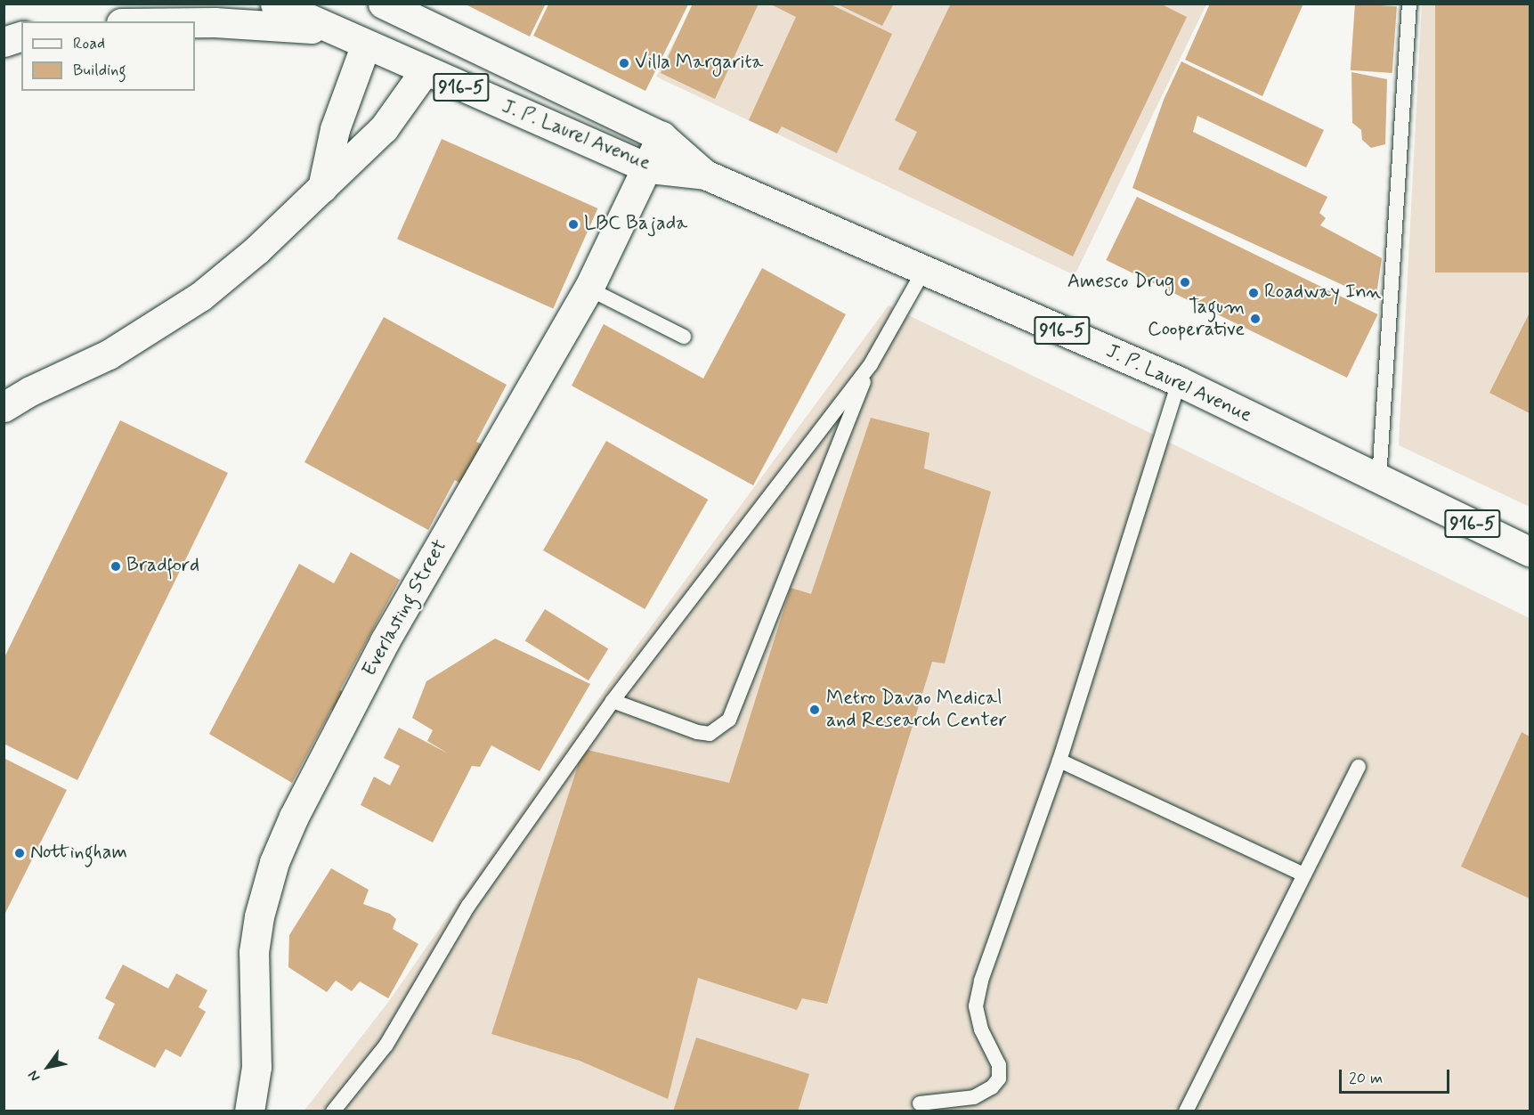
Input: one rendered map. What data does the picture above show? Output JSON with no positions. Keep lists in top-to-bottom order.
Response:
{
  "streets": {
    "main road": ["916-5", "J. P. Laurel Avenue", "Everlasting Street"]
  },
  "crossings": [
    ["J. P. Laurel Avenue", "Everlasting Street"]
  ],
  "places": [
    "Villa Margarita",
    "LBC Bajada",
    "Amesco Drug",
    "Roadway Inn",
    "Tagum Cooperative",
    "Bradford",
    "Metro Davao Medical and Research Center",
    "Nottingham"
  ],
  "legend": ["Road", "Building"],
  "scale_bar": "20 m",
  "north": "bottom left"
}
